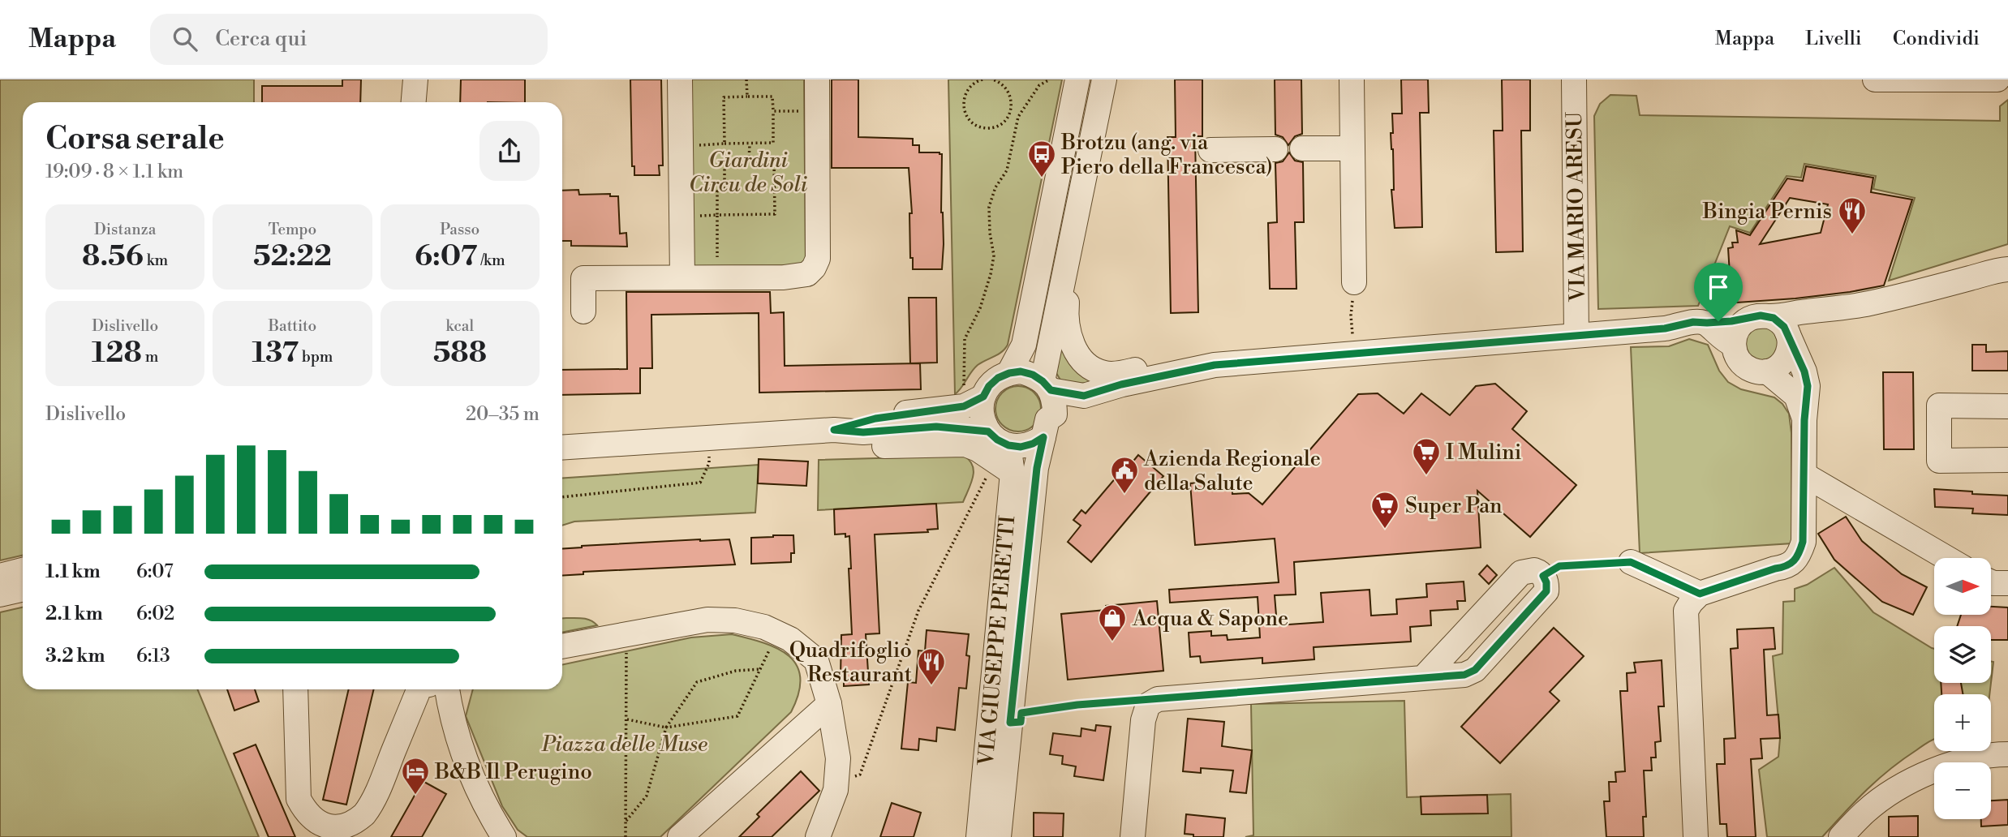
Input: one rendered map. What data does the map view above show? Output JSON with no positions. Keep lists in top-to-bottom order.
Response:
{
  "streets": {
    "street": ["VIA MARIO ARESU", "VIA GIUSEPPE PERETTI"]
  },
  "parks": ["Giardini Circu de Soli", "Piazza delle Muse"],
  "places": {
    "bus stop": ["Brotzu (ang. via Piero della Francesca)"],
    "restaurant": ["Bingia Pernis", "Quadrifoglio Restaurant"],
    "supermarket": ["I Mulini", "Super Pan"],
    "public building": ["Azienda Regionale della Salute"],
    "shop": ["Acqua & Sapone"],
    "hotel": ["B&B Il Perugino"]
  },
  "north": "right",
  "page": {
    "header": "Mappa",
    "search": "Cerca qui",
    "nav": ["Mappa", "Livelli", "Condividi"],
    "heading": ["Corsa serale", "19:09 · 8 × 1.1 km"],
    "stats": [
      ["Distanza", "8.56 km"],
      ["Tempo", "52:22"],
      ["Passo", "6:07 /km"],
      ["Dislivello", "128 m"],
      ["Battito", "137 bpm"],
      ["kcal", "588"]
    ],
    "chart": ["Dislivello", "20–35 m"],
    "list": [
      {
        "name": "1.1 km",
        "note": "6:07"
      },
      {
        "name": "2.1 km",
        "note": "6:02"
      },
      {
        "name": "3.2 km",
        "note": "6:13"
      }
    ],
    "map_buttons": ["+", "−"]
  }
}
